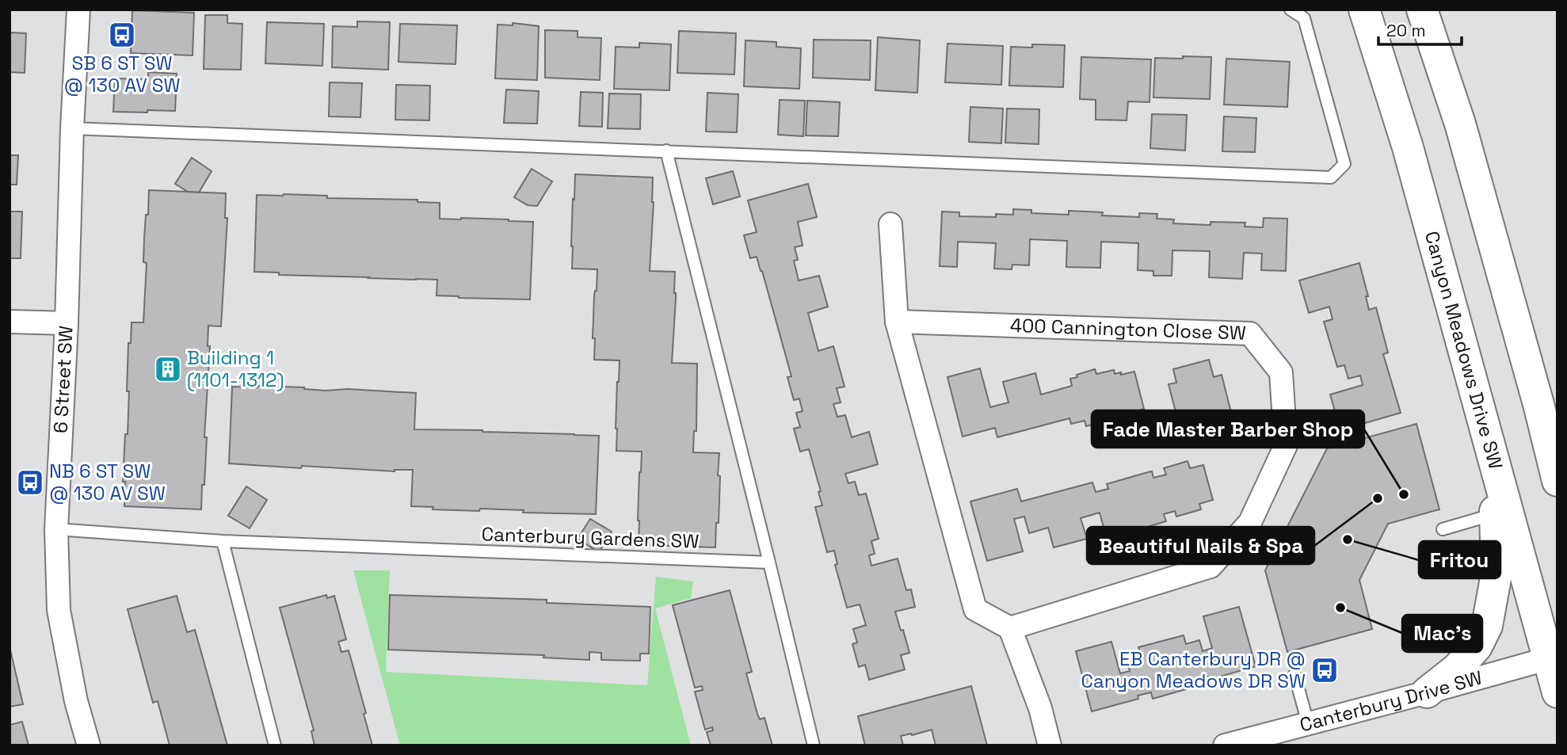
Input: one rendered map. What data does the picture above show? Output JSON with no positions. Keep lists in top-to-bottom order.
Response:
{
  "streets": {
    "main road": ["Canyon Meadows Drive SW"],
    "street": ["400 Cannington Close SW", "6 Street SW", "Canterbury Drive SW"],
    "lane": ["Canterbury Gardens SW"]
  },
  "crossings": [
    ["Canyon Meadows Drive SW", "Canterbury Drive SW"],
    ["6 Street SW", "Canterbury Gardens SW"]
  ],
  "places": {
    "bus stop": ["SB 6 ST SW @ 130 AV SW", "NB 6 ST SW @ 130 AV SW", "EB Canterbury DR @ Canyon Meadows DR SW"],
    "building": ["Building 1 (1101-1312)"],
    "other": [
      "Fade Master Barber Shop",
      "Beautiful Nails & Spa",
      "Fritou",
      "Mac's"
    ]
  },
  "scale_bar": "20 m"
}
